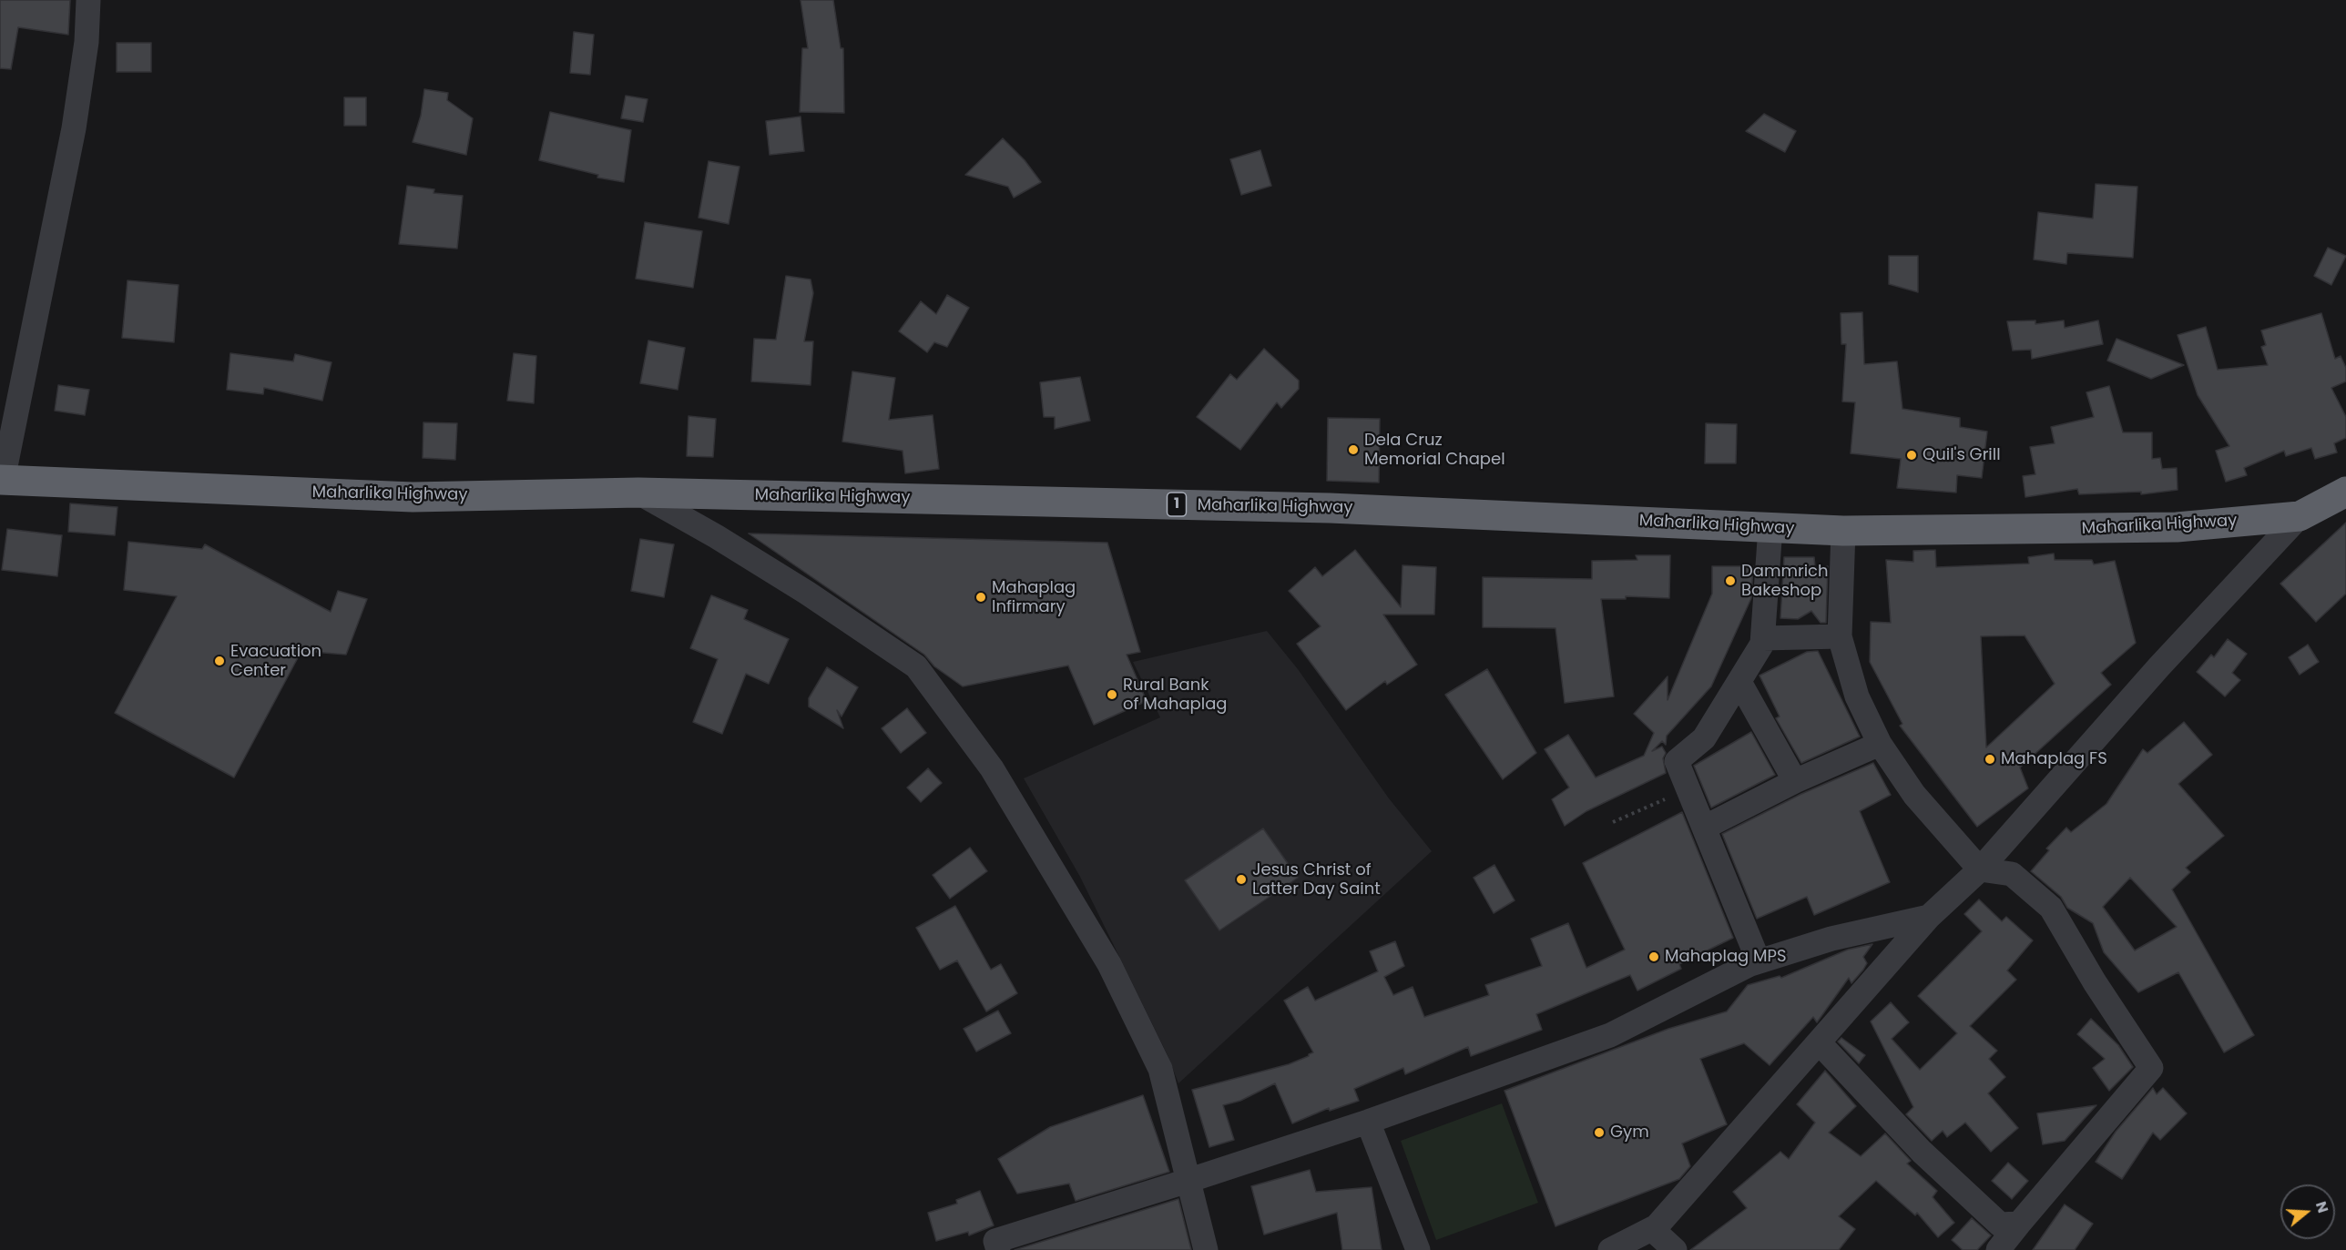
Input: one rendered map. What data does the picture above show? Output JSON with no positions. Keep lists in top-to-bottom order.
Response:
{
  "streets": {
    "highway": ["Maharlika Highway", "1"]
  },
  "places": [
    "Dela Cruz Memorial Chapel",
    "Quil's Grill",
    "Dammrich Bakeshop",
    "Mahaplag Infirmary",
    "Evacuation Center",
    "Rural Bank of Mahaplag",
    "Mahaplag FS",
    "Jesus Christ of Latter Day Saint",
    "Mahaplag MPS",
    "Gym"
  ],
  "north": "right"
}
